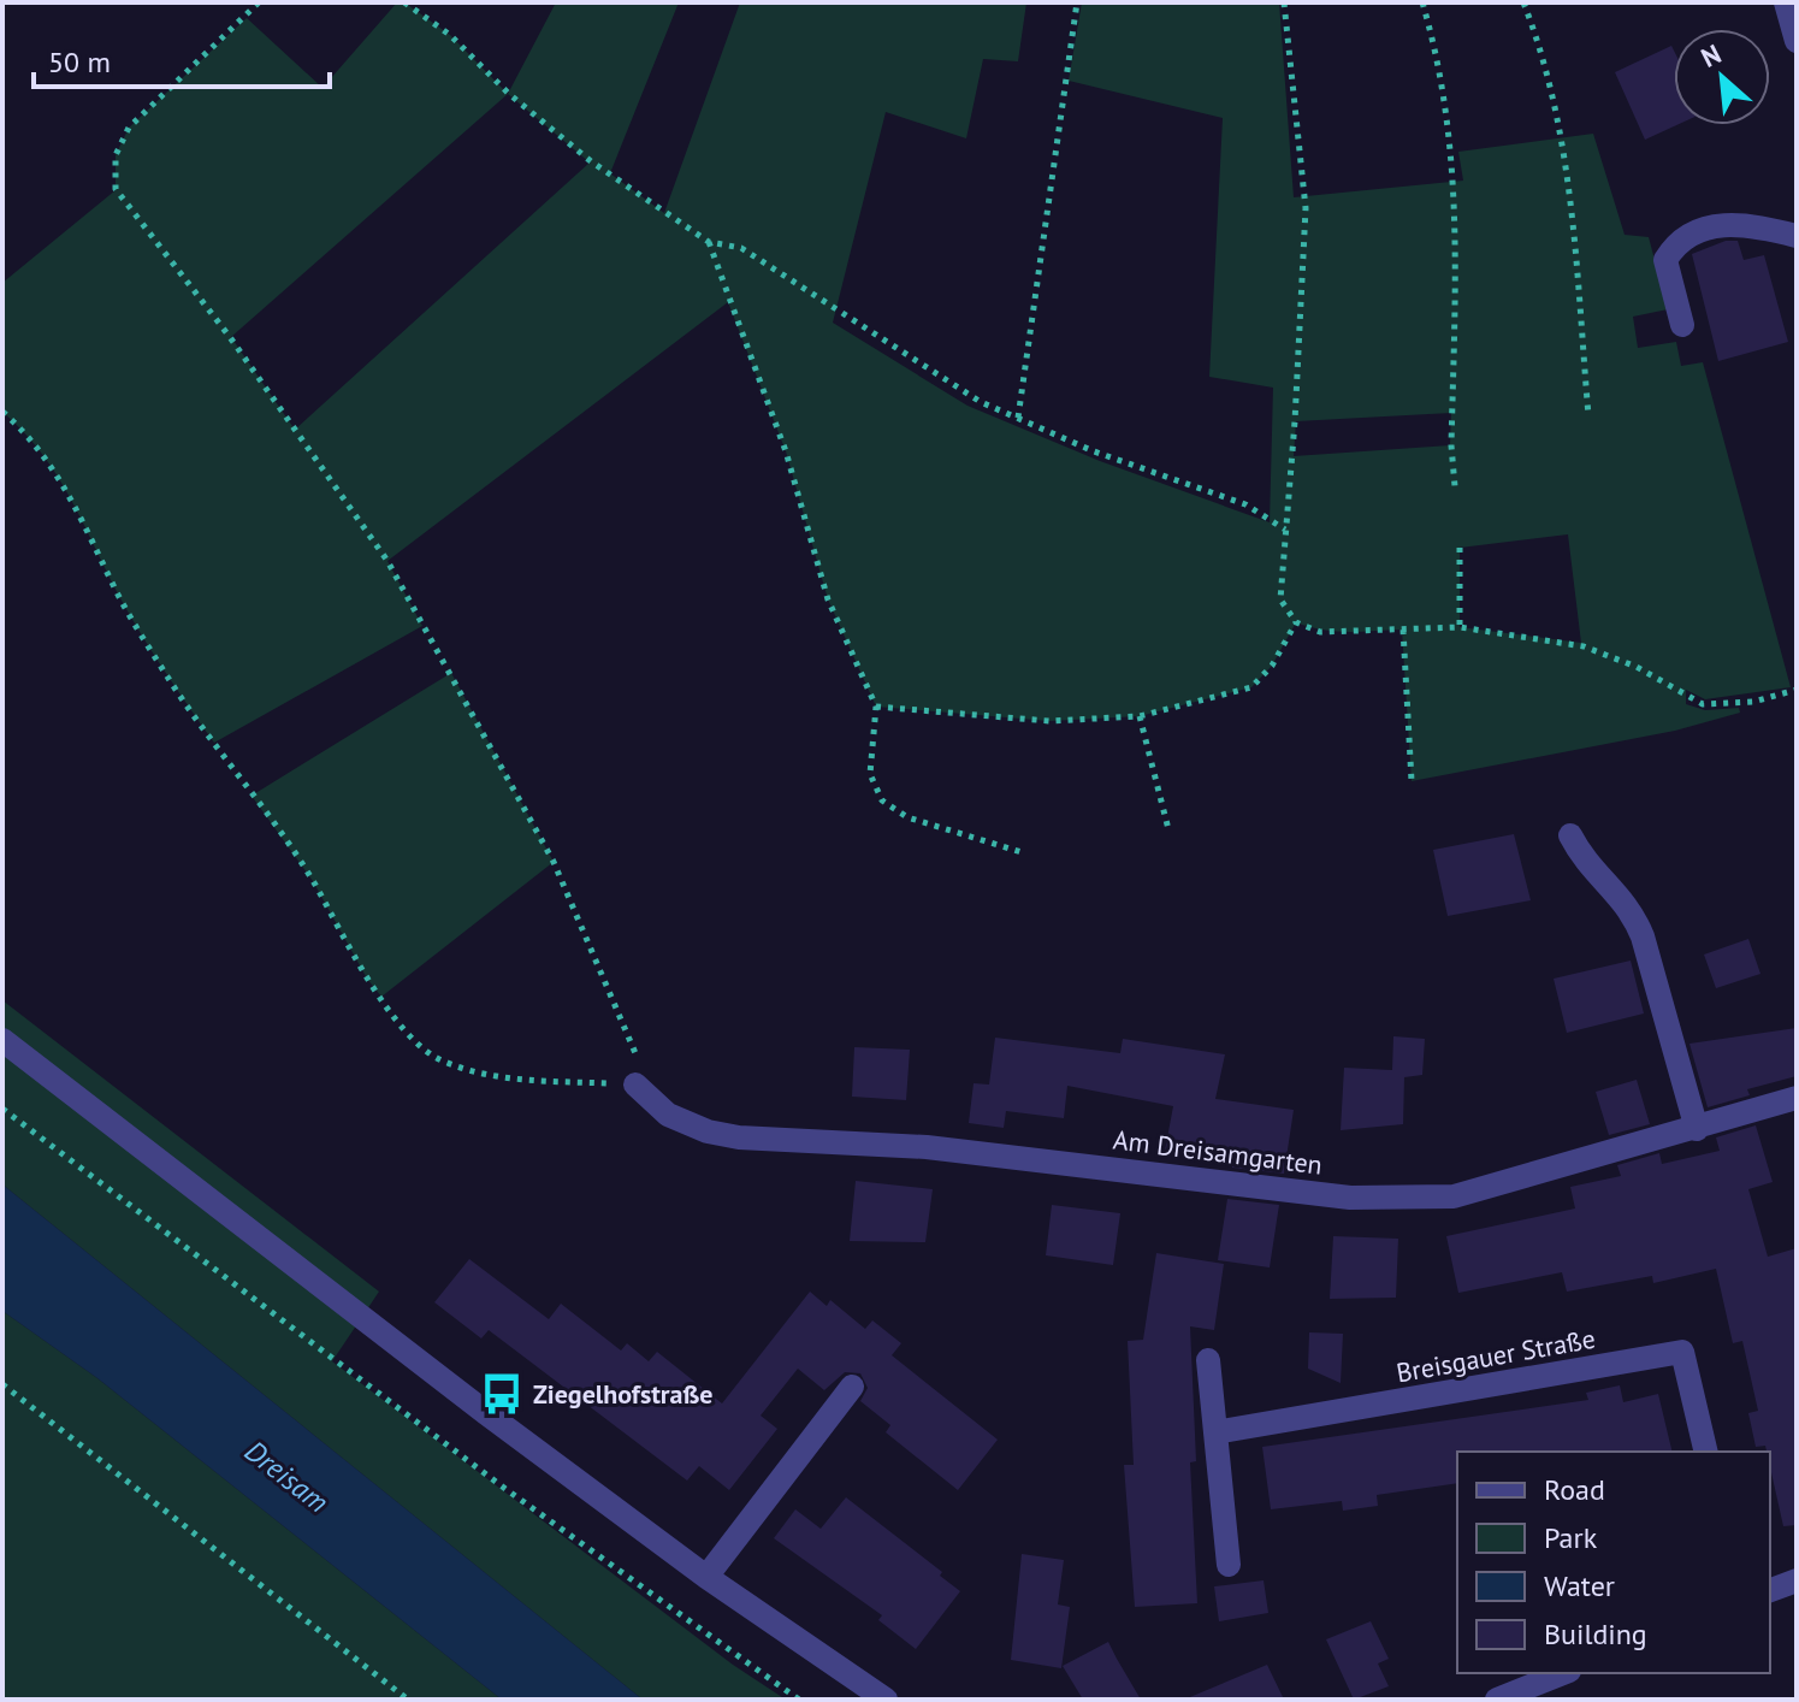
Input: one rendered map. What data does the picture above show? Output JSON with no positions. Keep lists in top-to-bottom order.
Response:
{
  "streets": {
    "street": ["Am Dreisamgarten", "Breisgauer Straße"]
  },
  "water": ["Dreisam"],
  "places": {
    "bus stop": ["Ziegelhofstraße"]
  },
  "legend": [
    "Road",
    "Park",
    "Water",
    "Building"
  ],
  "scale_bar": "50 m",
  "north": "top left"
}
